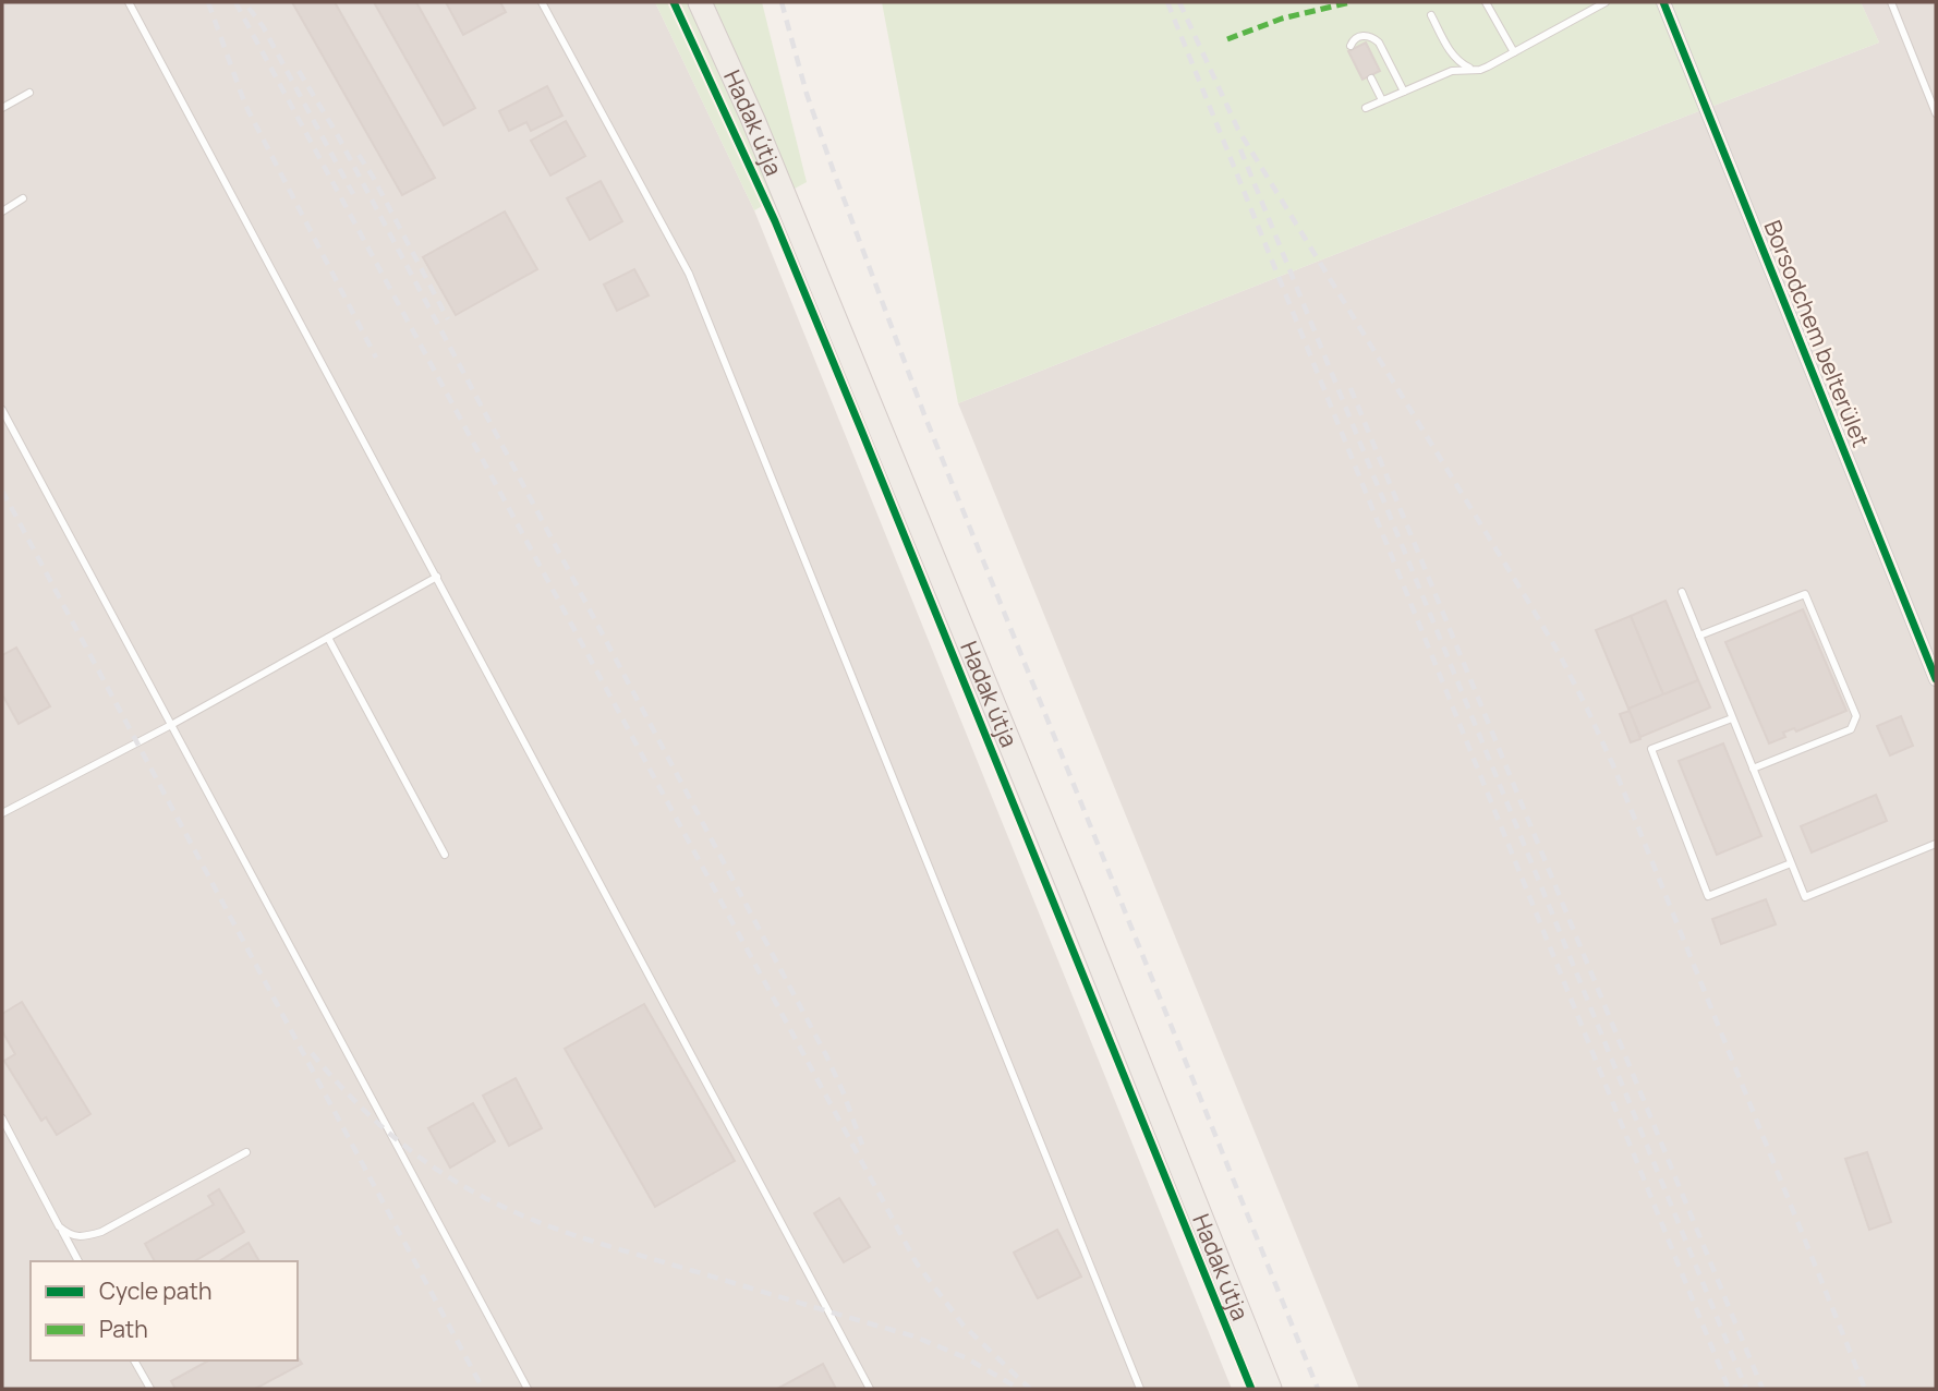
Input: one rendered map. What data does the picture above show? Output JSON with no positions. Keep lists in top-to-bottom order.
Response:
{
  "streets": {
    "main road": ["Hadak útja"],
    "street": ["Borsodchem belterület"]
  },
  "legend": ["Cycle path", "Path"]
}
